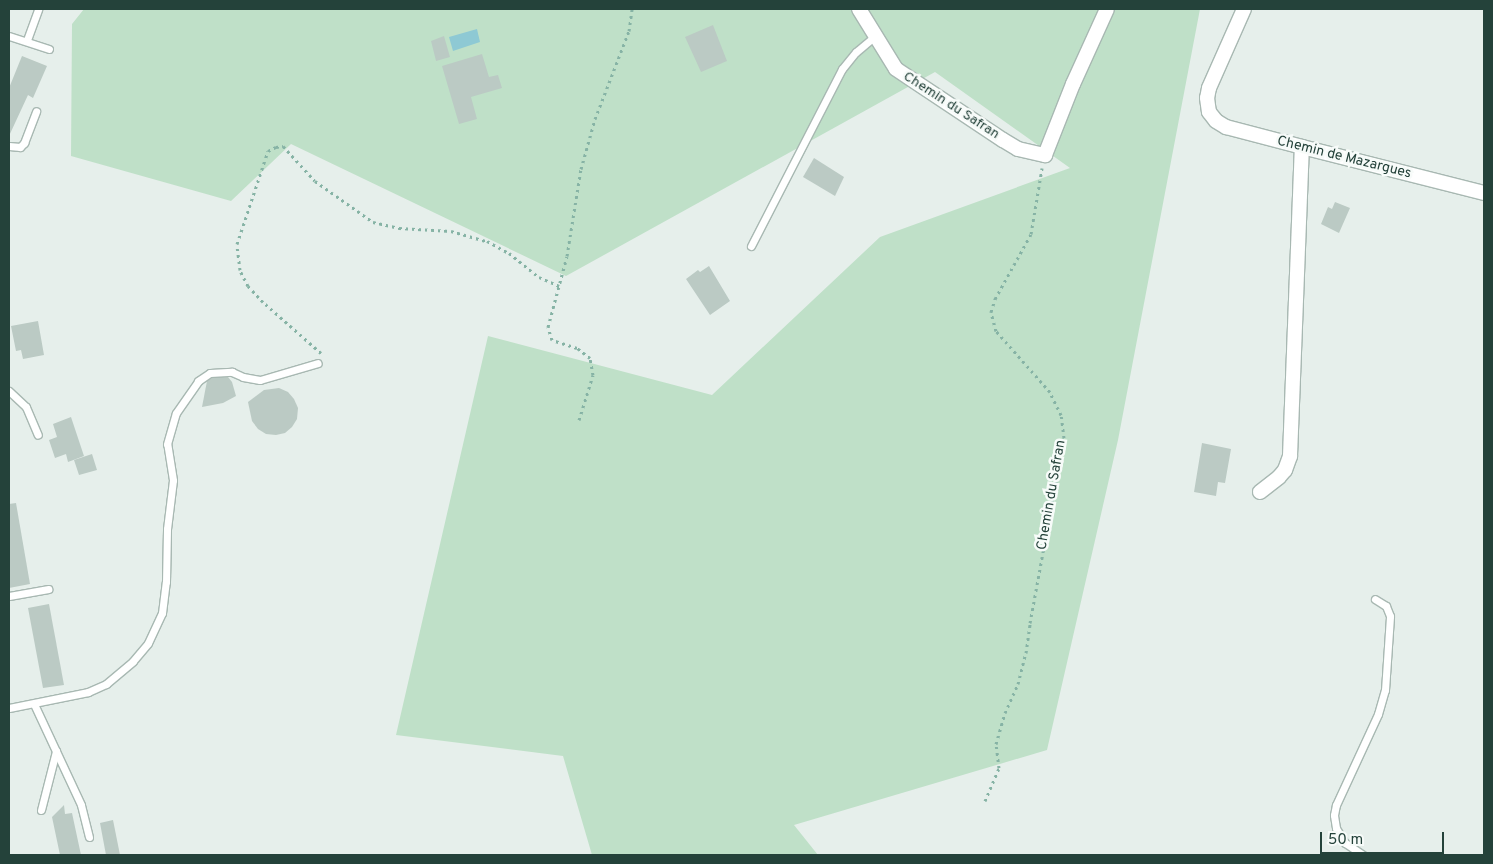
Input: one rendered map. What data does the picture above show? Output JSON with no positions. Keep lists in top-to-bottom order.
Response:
{
  "streets": {
    "street": ["Chemin du Safran", "Chemin de Mazargues"]
  },
  "scale_bar": "50 m"
}
